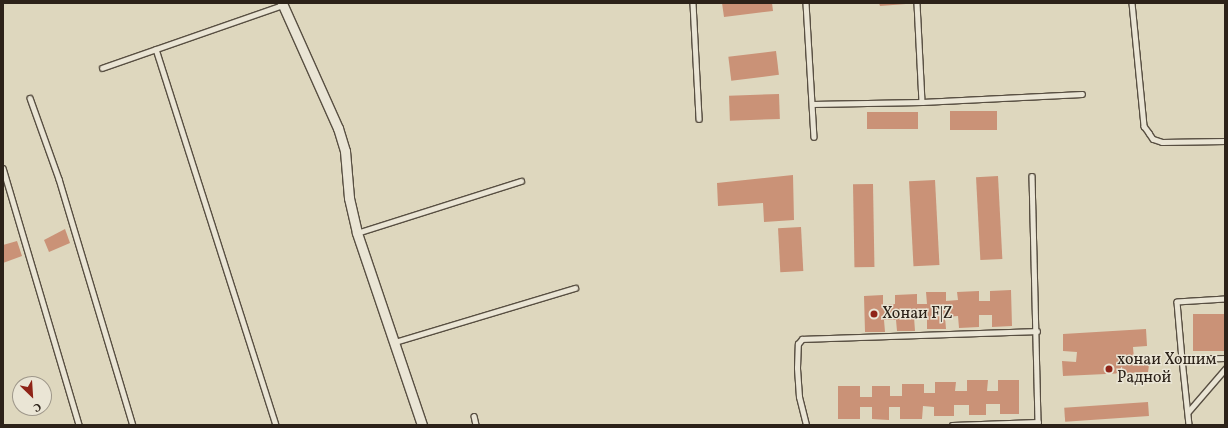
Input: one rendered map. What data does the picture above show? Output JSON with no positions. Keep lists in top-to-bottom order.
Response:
{
  "places": ["Хонаи F|Z", "хонаи Хошим Радной"],
  "north": "bottom right"
}
